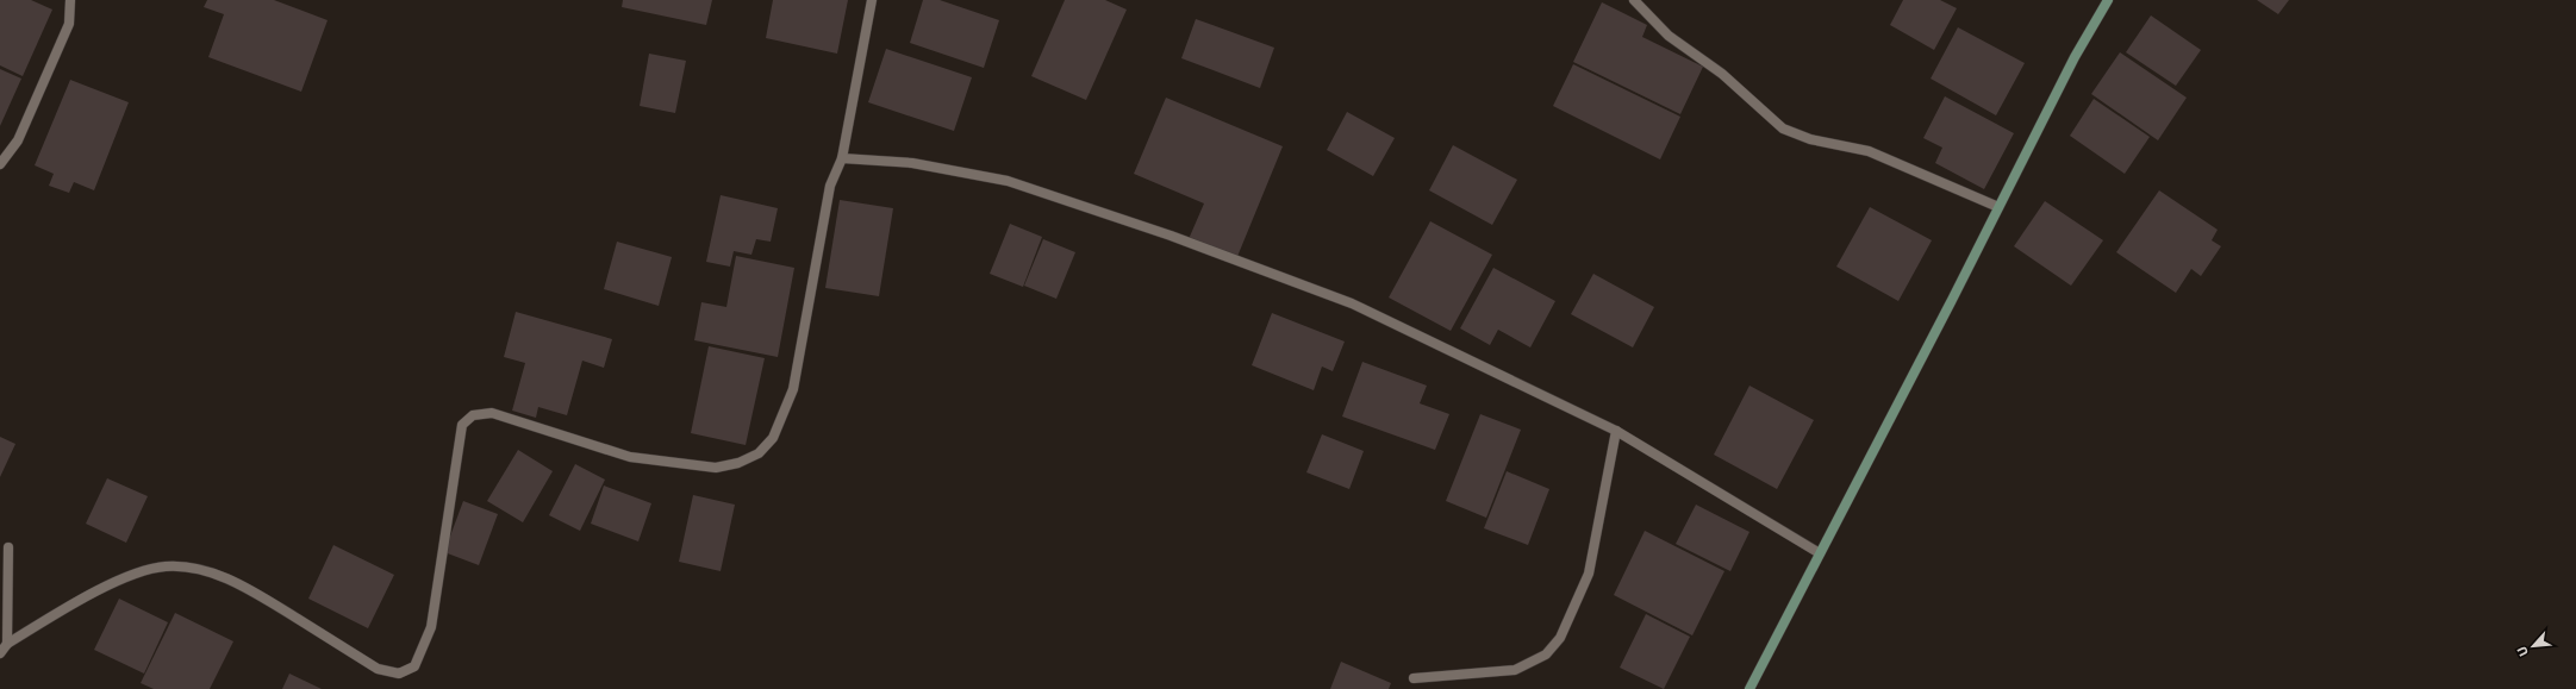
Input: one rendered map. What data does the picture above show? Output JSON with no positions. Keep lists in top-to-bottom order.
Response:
{
  "north": "bottom left"
}
